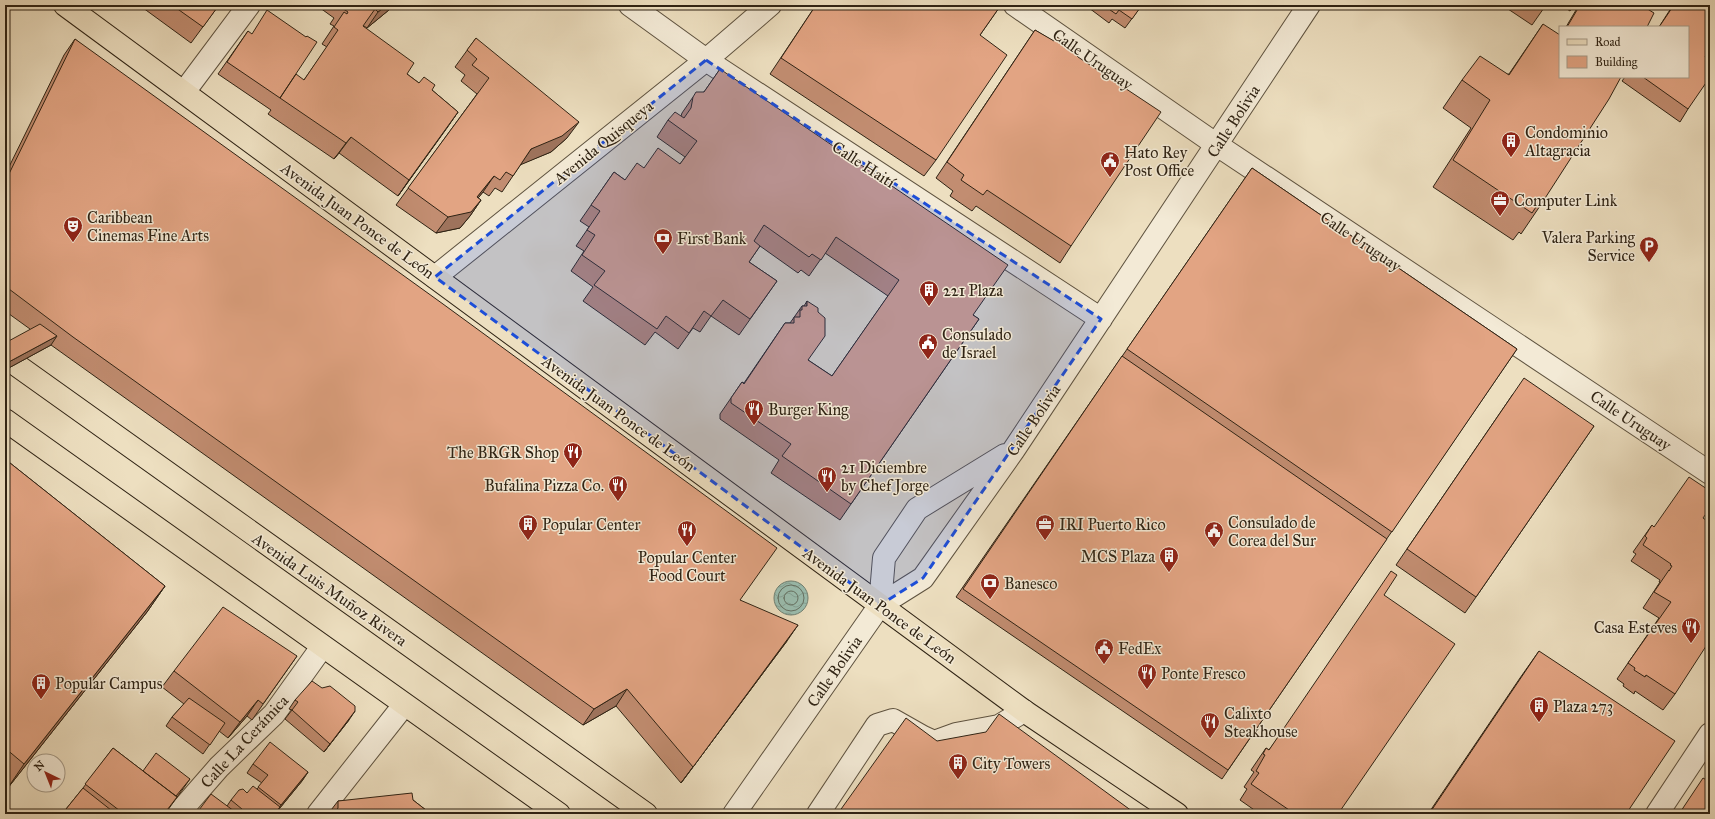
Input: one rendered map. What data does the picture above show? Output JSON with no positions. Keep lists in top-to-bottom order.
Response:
{
  "streets": {
    "main road": ["Avenida Juan Ponce de León", "Avenida Luis Muñoz Rivera"],
    "street": [
      "Calle Uruguay",
      "Calle Bolivia",
      "Avenida Quisqueya",
      "Calle Haití",
      "Calle La Cerámica"
    ]
  },
  "crossings": [
    ["Calle Uruguay", "Calle Bolivia"],
    ["Calle Bolivia", "Calle Haití"],
    ["Calle Bolivia", "Avenida Juan Ponce de León"],
    ["Avenida Quisqueya", "Calle Haití"],
    ["Avenida Quisqueya", "Avenida Juan Ponce de León"]
  ],
  "places": {
    "building": [
      "Condominio Altagracia",
      "221 Plaza",
      "Popular Center",
      "MCS Plaza",
      "Popular Campus",
      "Plaza 273",
      "City Towers"
    ],
    "public building": [
      "Hato Rey Post Office",
      "Consulado de Israel",
      "Consulado de Corea del Sur",
      "FedEx"
    ],
    "office": ["Computer Link", "IRI Puerto Rico"],
    "theatre": ["Caribbean Cinemas Fine Arts"],
    "bank": ["First Bank", "Banesco"],
    "parking": ["Valera Parking Service"],
    "restaurant": [
      "Burger King",
      "The BRGR Shop",
      "21 Diciembre by Chef Jorge",
      "Bufalina Pizza Co.",
      "Popular Center Food Court",
      "Casa Esteves",
      "Ponte Fresco",
      "Calixto Steakhouse"
    ]
  },
  "legend": ["Road", "Building"],
  "north": "top left"
}
